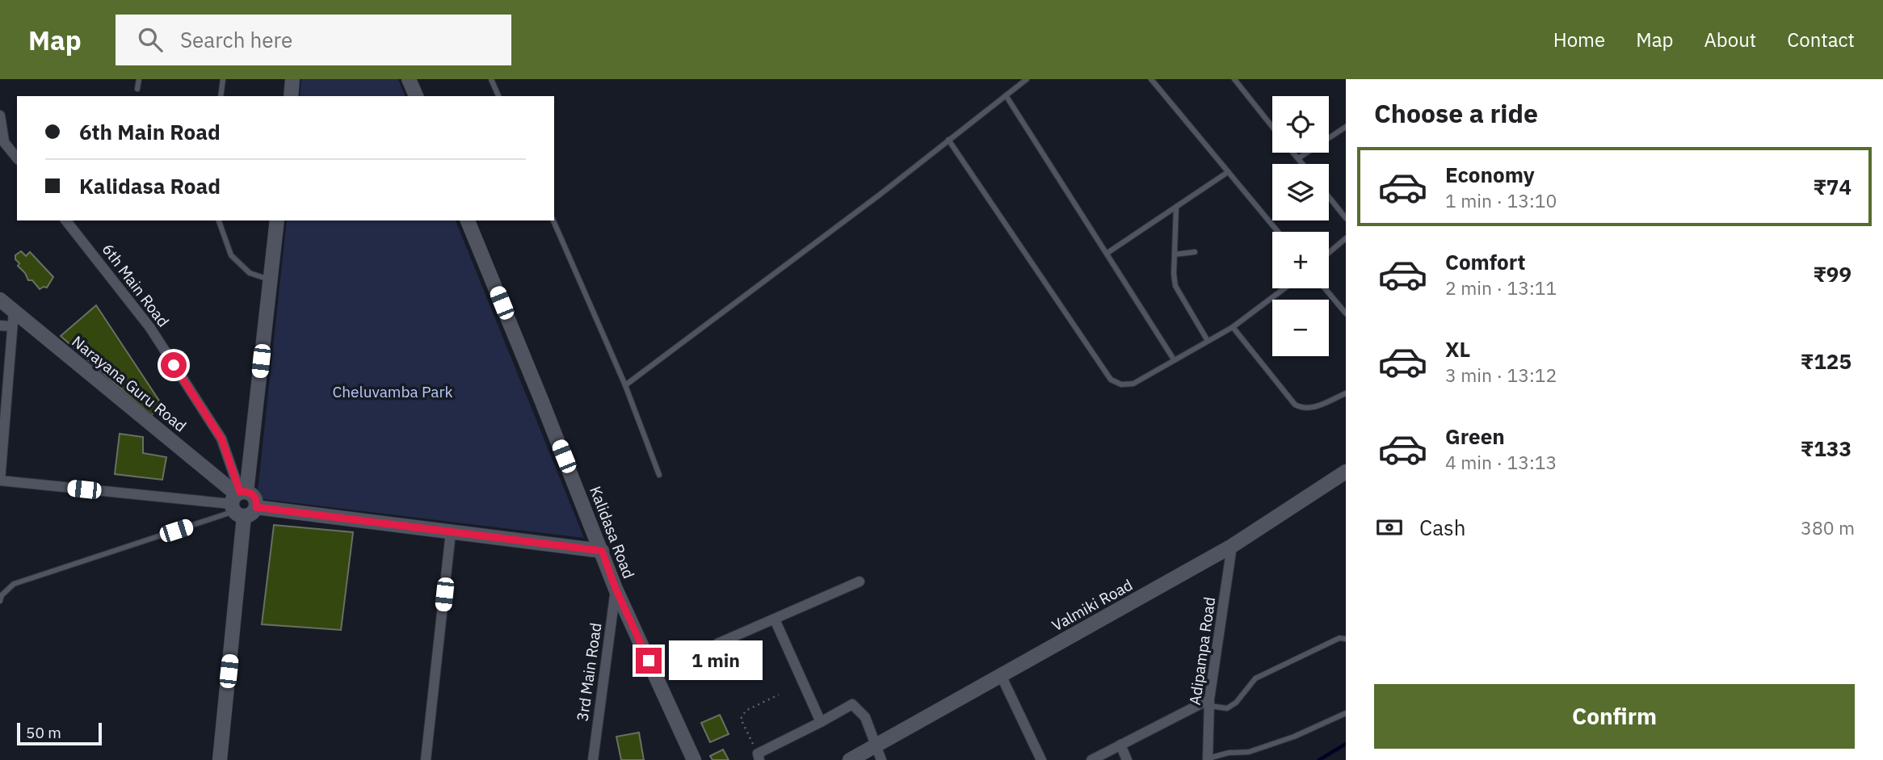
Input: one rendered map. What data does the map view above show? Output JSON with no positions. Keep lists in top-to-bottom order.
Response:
{
  "streets": {
    "street": [
      "6th Main Road",
      "Narayana Guru Road",
      "Kalidasa Road",
      "Valmiki Road",
      "Adipampa Road",
      "3rd Main Road"
    ]
  },
  "crossings": [
    ["6th Main Road", "Narayana Guru Road"],
    ["Kalidasa Road", "3rd Main Road"],
    ["Valmiki Road", "Adipampa Road"]
  ],
  "parks": ["Cheluvamba Park"],
  "scale_bar": "50 m",
  "page": {
    "header": "Map",
    "search": "Search here",
    "nav": [
      "Home",
      "Map",
      "About",
      "Contact"
    ],
    "heading": "Choose a ride",
    "map_buttons": ["+", "−"],
    "banner": ["6th Main Road", "Kalidasa Road"],
    "list": [
      {
        "name": "Economy",
        "note": "1 min · 13:10",
        "value": "₹74"
      },
      {
        "name": "Comfort",
        "note": "2 min · 13:11",
        "value": "₹99"
      },
      {
        "name": "XL",
        "note": "3 min · 13:12",
        "value": "₹125"
      },
      {
        "name": "Green",
        "note": "4 min · 13:13",
        "value": "₹133"
      }
    ],
    "pay": ["Cash", "380 m"],
    "bubble": "1 min",
    "buttons": "Confirm",
    "scale": "50 m"
  }
}
